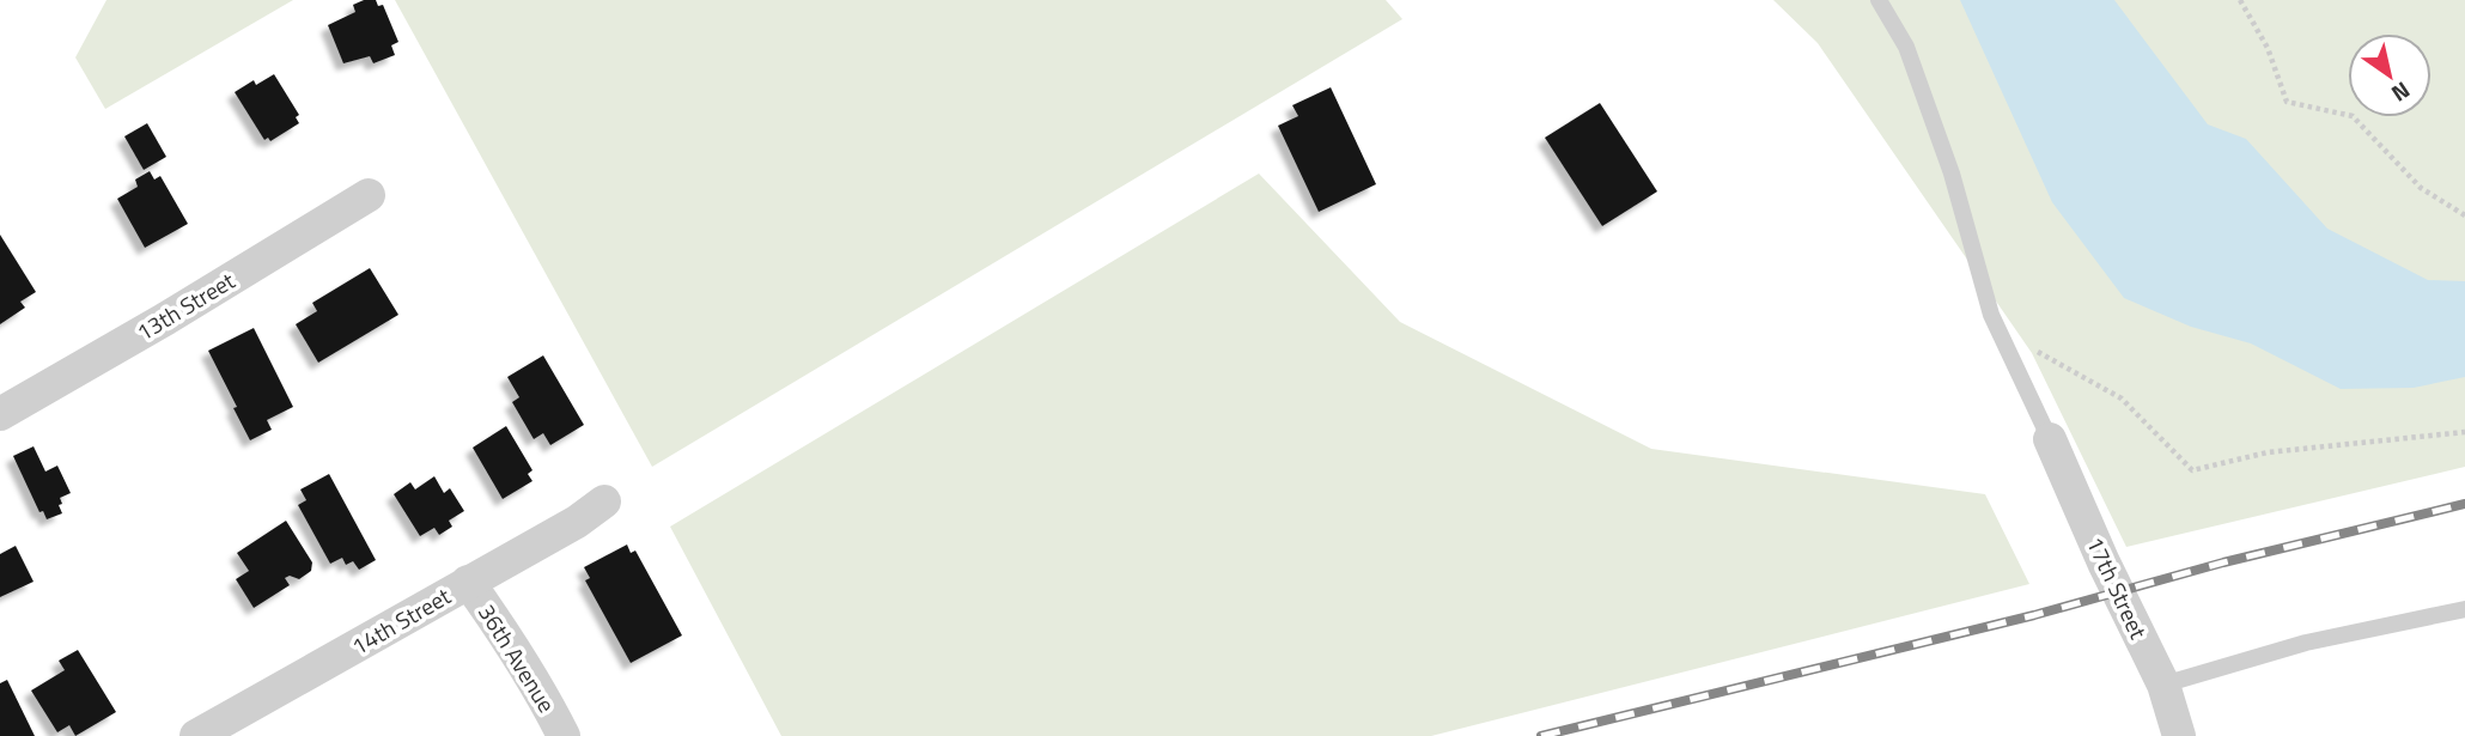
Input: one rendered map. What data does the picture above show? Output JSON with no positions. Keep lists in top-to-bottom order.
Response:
{
  "streets": {
    "street": [
      "13th Street",
      "17th Street",
      "14th Street",
      "36th Avenue"
    ]
  },
  "crossings": [
    ["14th Street", "36th Avenue"]
  ],
  "north": "bottom right"
}
